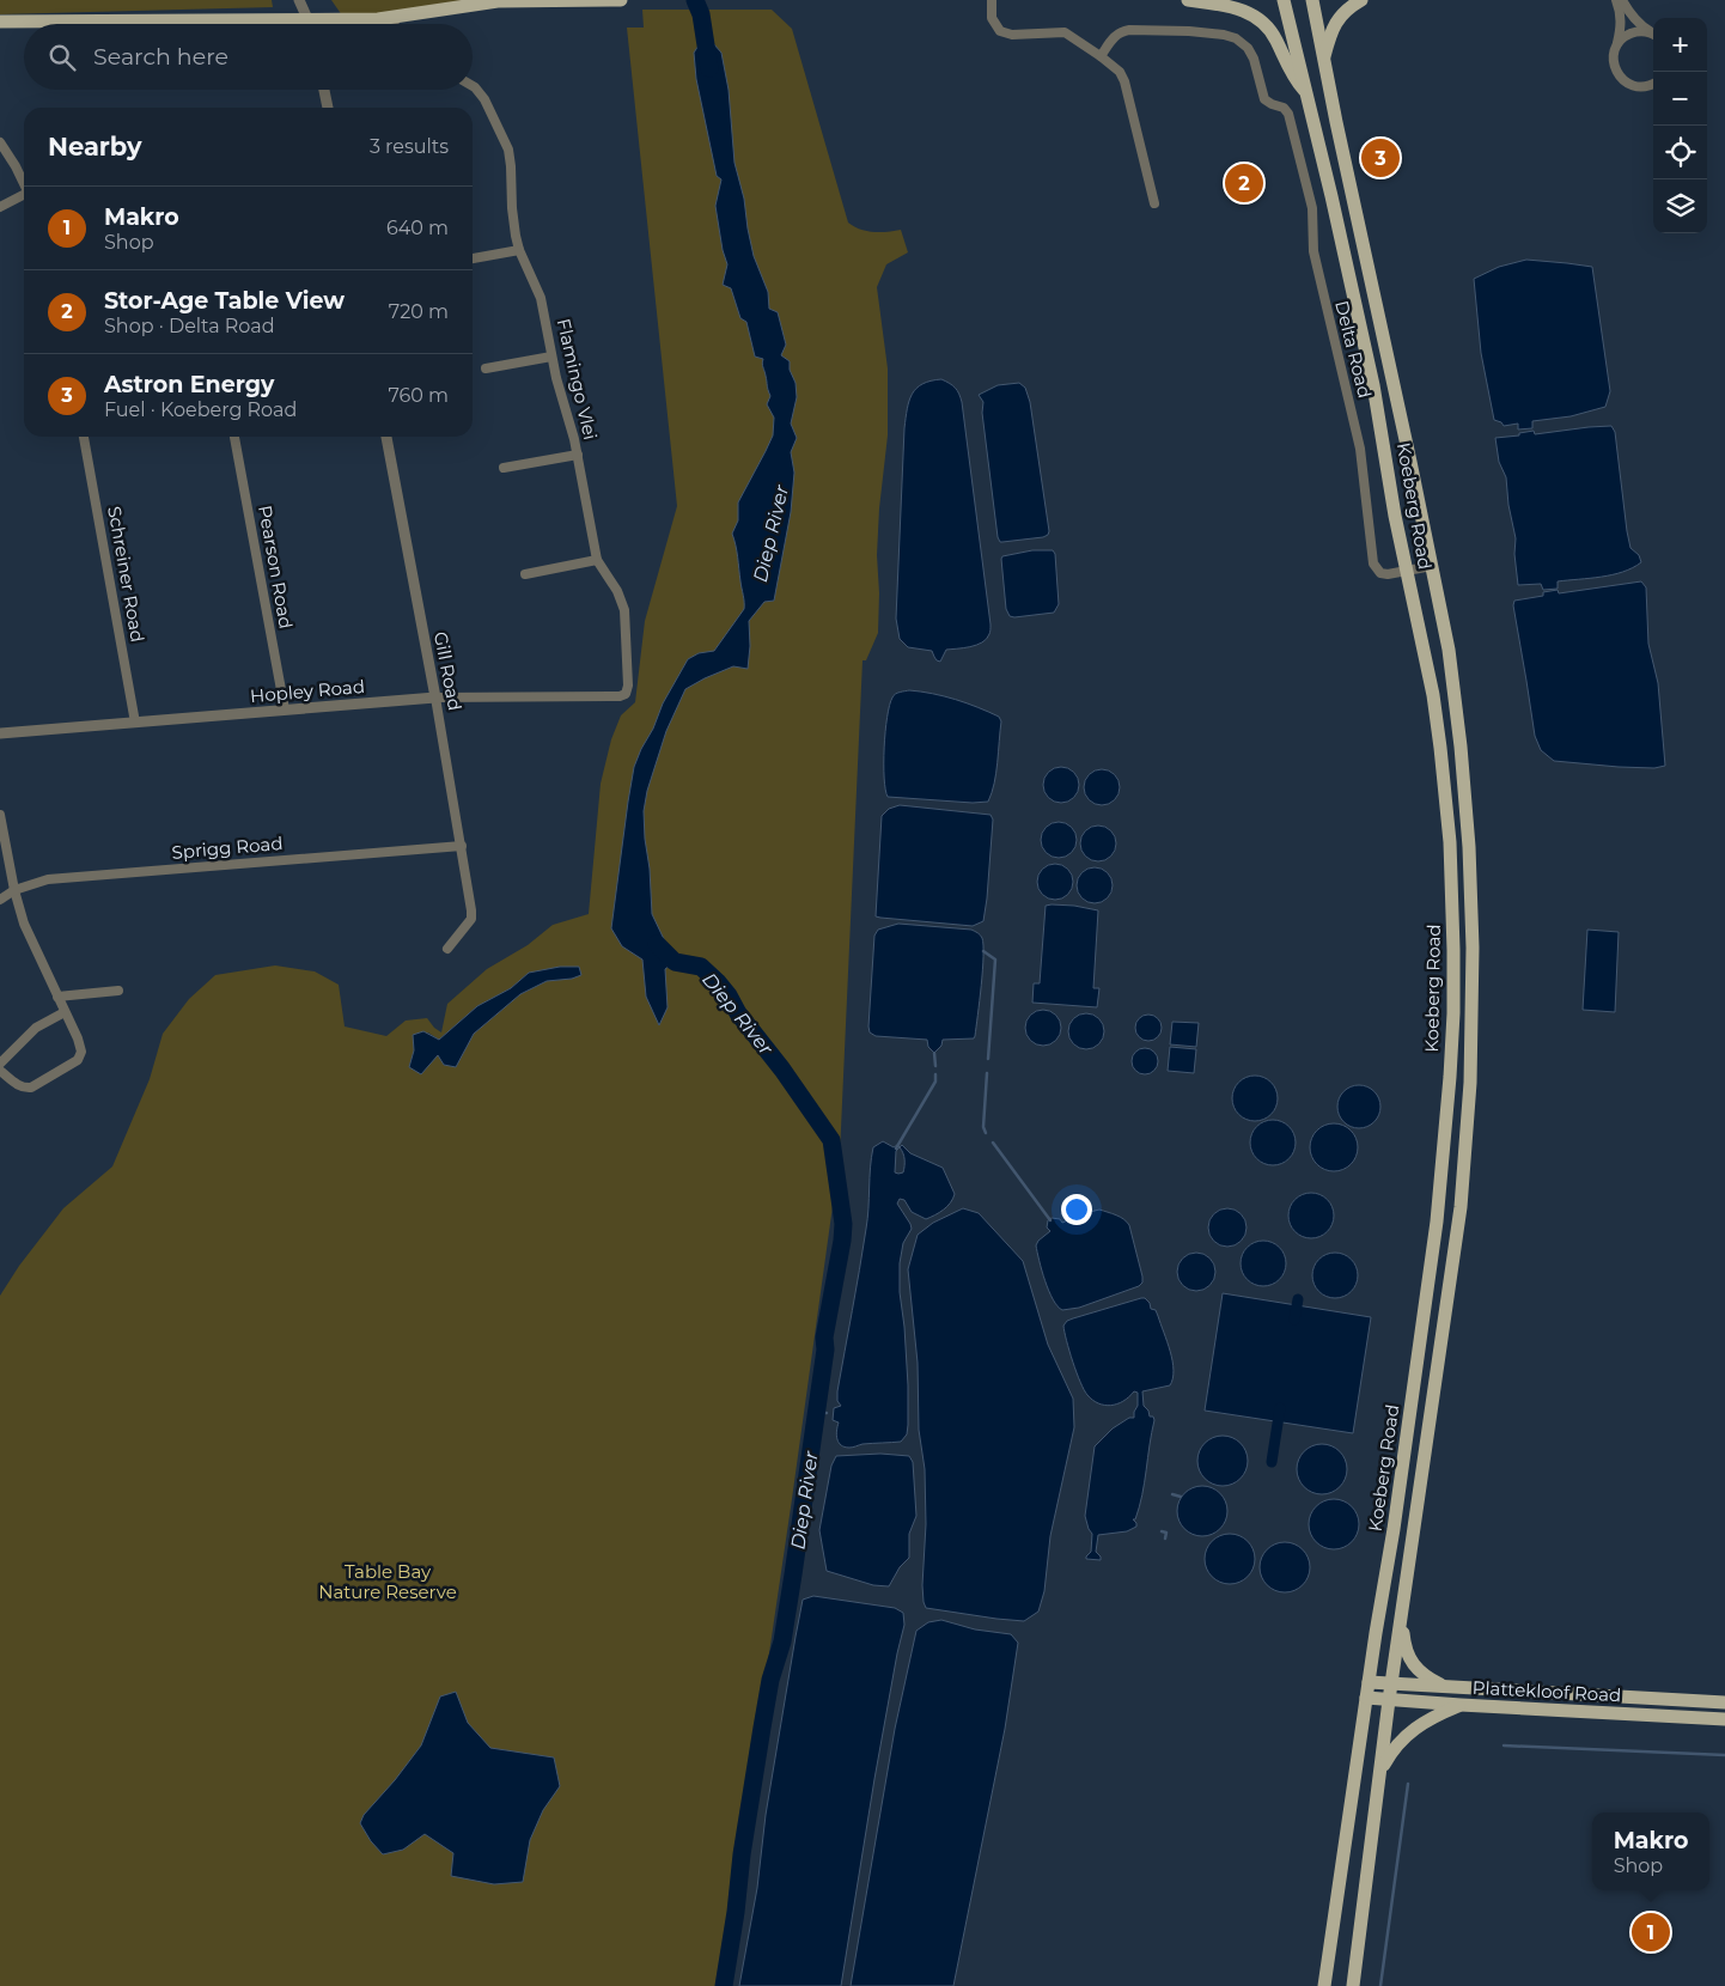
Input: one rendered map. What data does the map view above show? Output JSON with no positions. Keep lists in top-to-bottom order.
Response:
{
  "streets": {
    "main road": ["Koeberg Road", "Plattekloof Road"],
    "street": [
      "Delta Road",
      "Flamingo Vlei",
      "Pearson Road",
      "Schreiner Road",
      "Gill Road",
      "Hopley Road",
      "Sprigg Road"
    ]
  },
  "crossings": [
    ["Delta Road", "Koeberg Road"],
    ["Flamingo Vlei", "Hopley Road"],
    ["Koeberg Road", "Plattekloof Road"],
    ["Pearson Road", "Hopley Road"],
    ["Schreiner Road", "Hopley Road"],
    ["Gill Road", "Hopley Road"],
    ["Gill Road", "Sprigg Road"]
  ],
  "water": ["Diep River"],
  "parks": ["Table Bay Nature Reserve"],
  "page": {
    "map_buttons": ["+", "−"],
    "search": "Search here",
    "heading": ["Nearby", "3 results"],
    "pins": ["3", "2", "1"],
    "list": [
      {
        "mark": "1",
        "name": "Makro",
        "note": "Shop",
        "value": "640 m"
      },
      {
        "mark": "2",
        "name": "Stor-Age Table View",
        "note": "Shop · Delta Road",
        "value": "720 m"
      },
      {
        "mark": "3",
        "name": "Astron Energy",
        "note": "Fuel · Koeberg Road",
        "value": "760 m"
      }
    ],
    "popup": ["Makro", "Shop"]
  }
}
